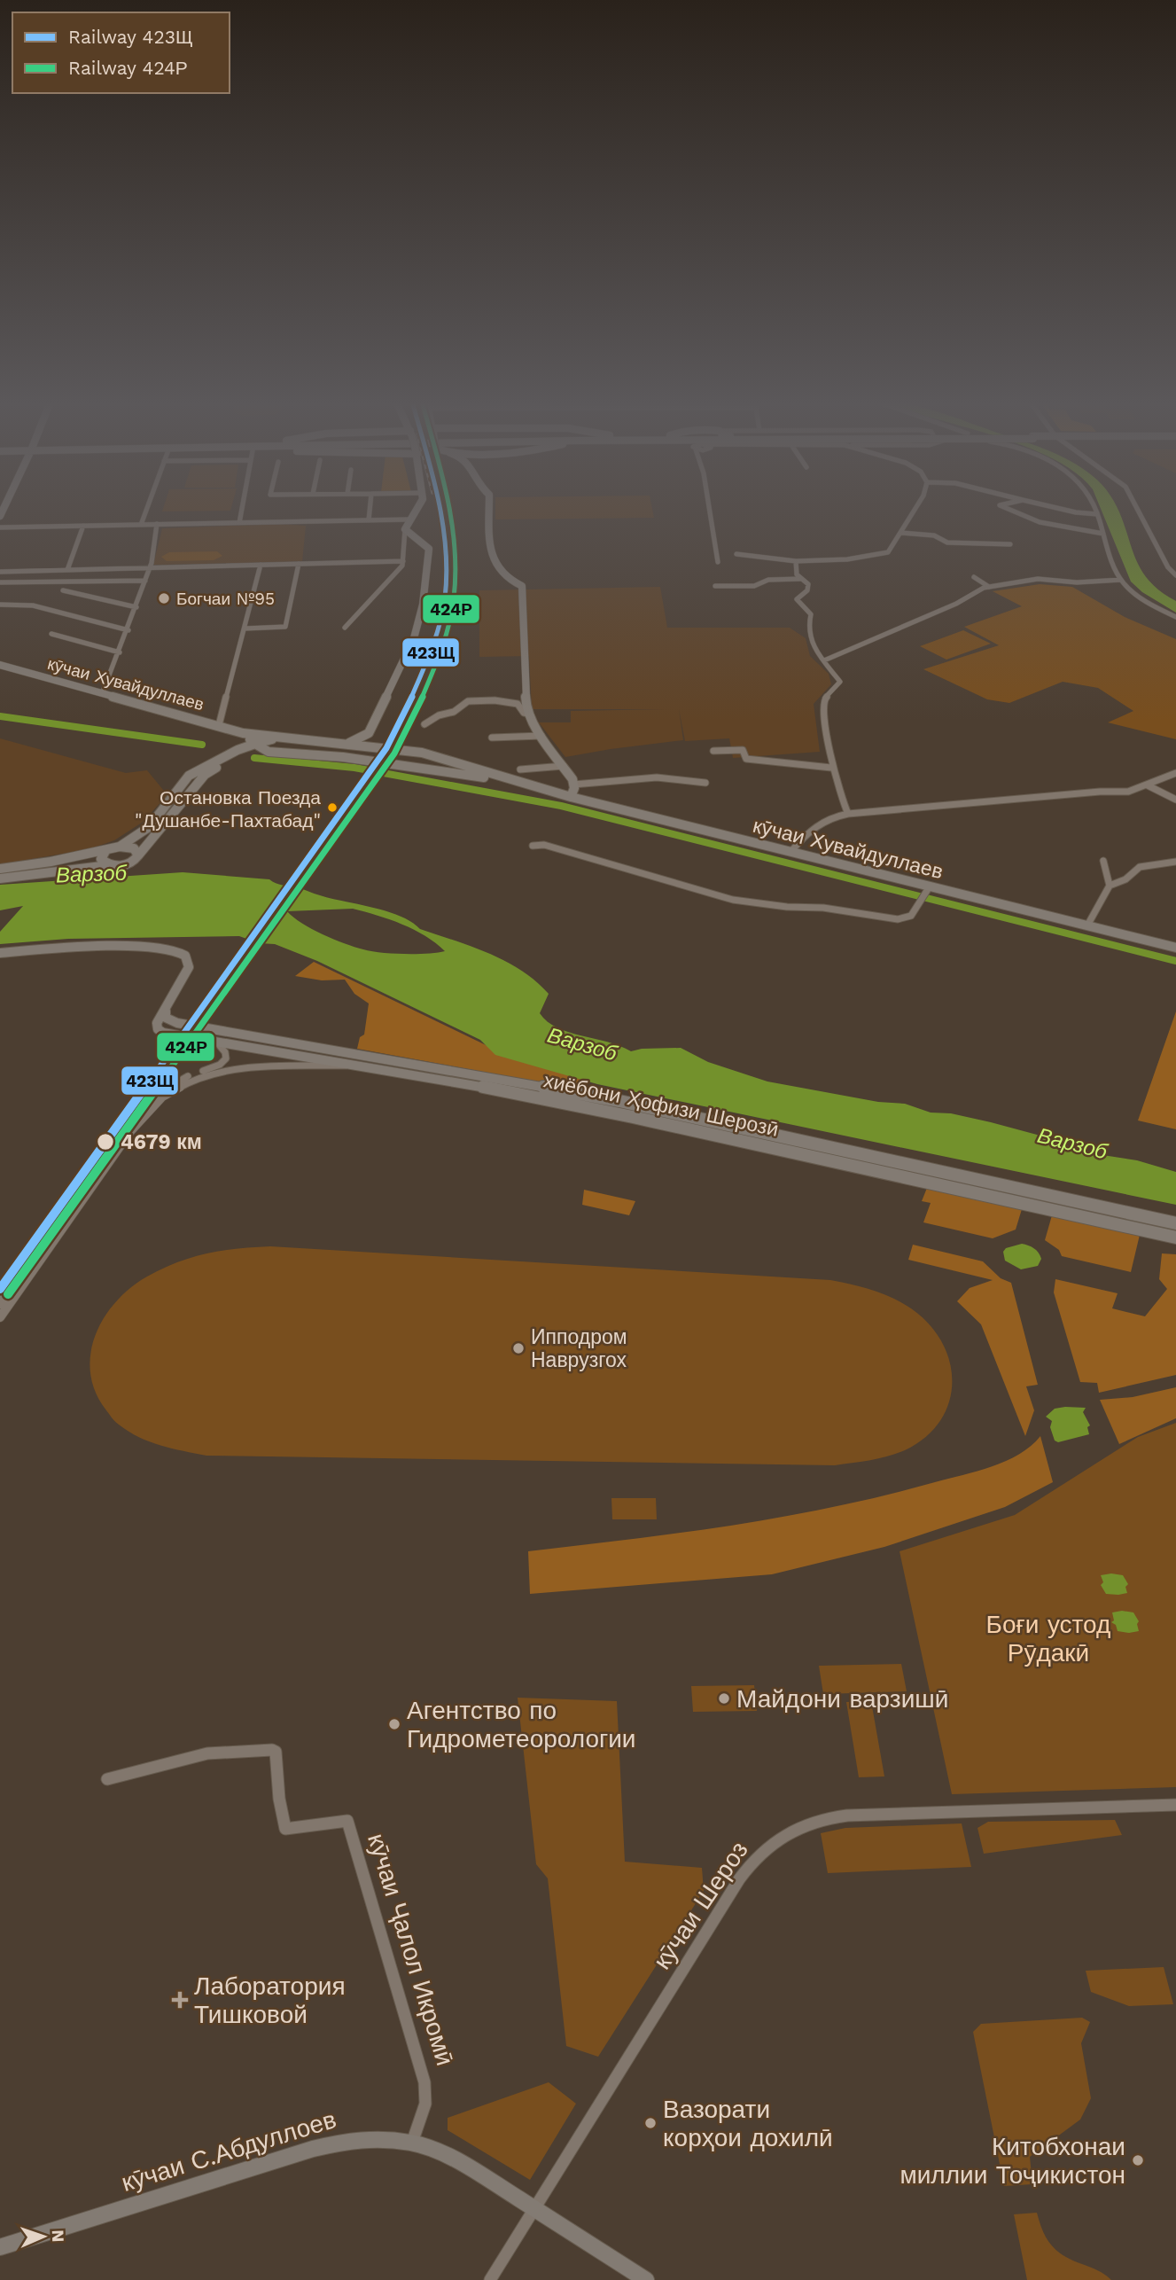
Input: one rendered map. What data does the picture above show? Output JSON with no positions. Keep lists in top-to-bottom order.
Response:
{
  "streets": {
    "main road": ["кӯчаи Хувайдуллаев", "хиёбони Ҳофизи Шерозӣ", "кӯчаи С.Абдуллоев"],
    "street": ["кӯчаи Шероз", "кӯчаи Ҷалол Икромӣ"]
  },
  "crossings": [
    ["кӯчаи Шероз", "кӯчаи С.Абдуллоев"],
    ["кӯчаи Ҷалол Икромӣ", "кӯчаи С.Абдуллоев"]
  ],
  "water": ["Варзоб"],
  "parks": ["Боғи устод Рӯдакӣ"],
  "places": {
    "other": [
      "Богчаи №95",
      "Остановка Поезда \"Душанбе-Пахтабад\"",
      "4679 км",
      "Ипподром Наврузгох",
      "Майдони варзишӣ",
      "Агентство по Гидрометеорологии",
      "Вазорати корҳои дохилӣ",
      "Китобхонаи миллии Тоҷикистон"
    ],
    "health": ["Лаборатория Тишковой"]
  },
  "lines": ["rail line 423Щ", "rail line 424Р"],
  "legend": ["Railway 423Щ", "Railway 424Р"],
  "north": "right"
}
